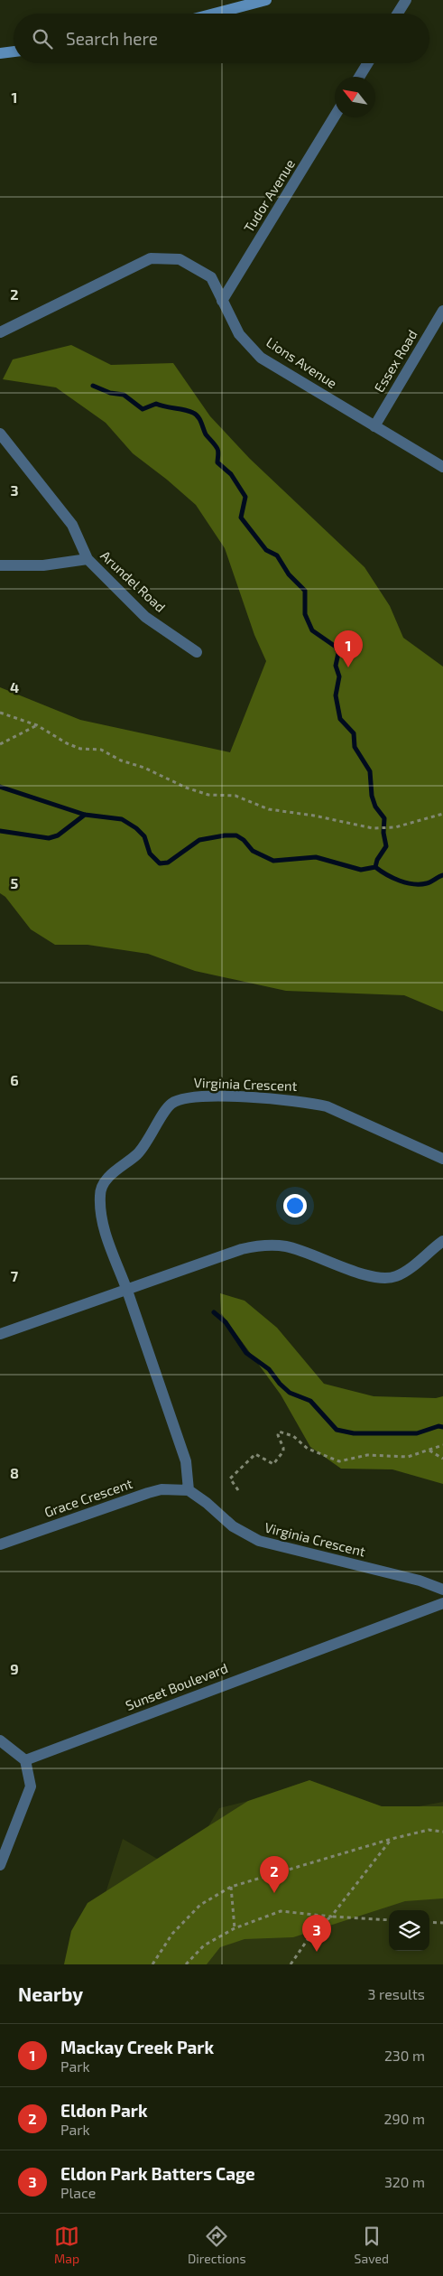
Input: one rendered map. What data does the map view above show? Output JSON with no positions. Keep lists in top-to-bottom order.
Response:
{
  "streets": {
    "street": [
      "Tudor Avenue",
      "Essex Road",
      "Lions Avenue",
      "Arundel Road",
      "Virginia Crescent",
      "Grace Crescent",
      "Sunset Boulevard"
    ]
  },
  "crossings": [
    ["Tudor Avenue", "Lions Avenue"],
    ["Essex Road", "Lions Avenue"],
    ["Virginia Crescent", "Grace Crescent"]
  ],
  "north": "top left",
  "page": {
    "search": "Search here",
    "pins": ["1", "2", "3"],
    "heading": ["Nearby", "3 results"],
    "list": [
      {
        "mark": "1",
        "name": "Mackay Creek Park",
        "note": "Park",
        "value": "230 m"
      },
      {
        "mark": "2",
        "name": "Eldon Park",
        "note": "Park",
        "value": "290 m"
      },
      {
        "mark": "3",
        "name": "Eldon Park Batters Cage",
        "note": "Place",
        "value": "320 m"
      }
    ],
    "nav": ["Map", "Directions", "Saved"]
  },
  "grid": {
    "rows": [
      "1",
      "2",
      "3",
      "4",
      "5",
      "6",
      "7",
      "8",
      "9"
    ]
  }
}
